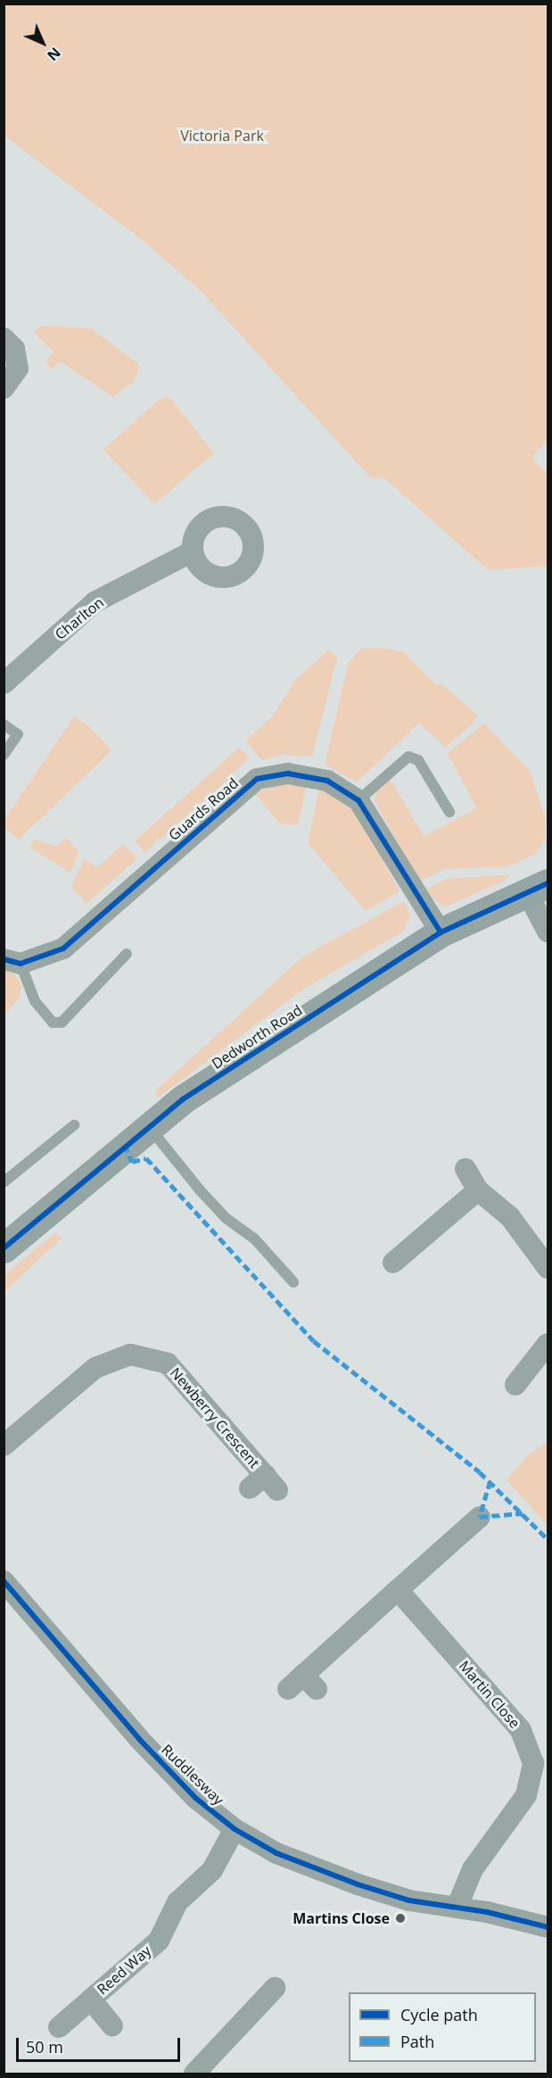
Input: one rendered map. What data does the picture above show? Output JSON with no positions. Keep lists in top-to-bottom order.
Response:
{
  "streets": {
    "main road": ["Dedworth Road"],
    "street": [
      "Charlton",
      "Guards Road",
      "Newberry Crescent",
      "Martin Close",
      "Ruddlesway",
      "Reed Way"
    ]
  },
  "crossings": [
    ["Guards Road", "Dedworth Road"],
    ["Martin Close", "Ruddlesway"],
    ["Ruddlesway", "Reed Way"]
  ],
  "parks": ["Victoria Park"],
  "places": ["Martins Close"],
  "legend": ["Cycle path", "Path"],
  "scale_bar": "50 m",
  "north": "bottom right"
}
